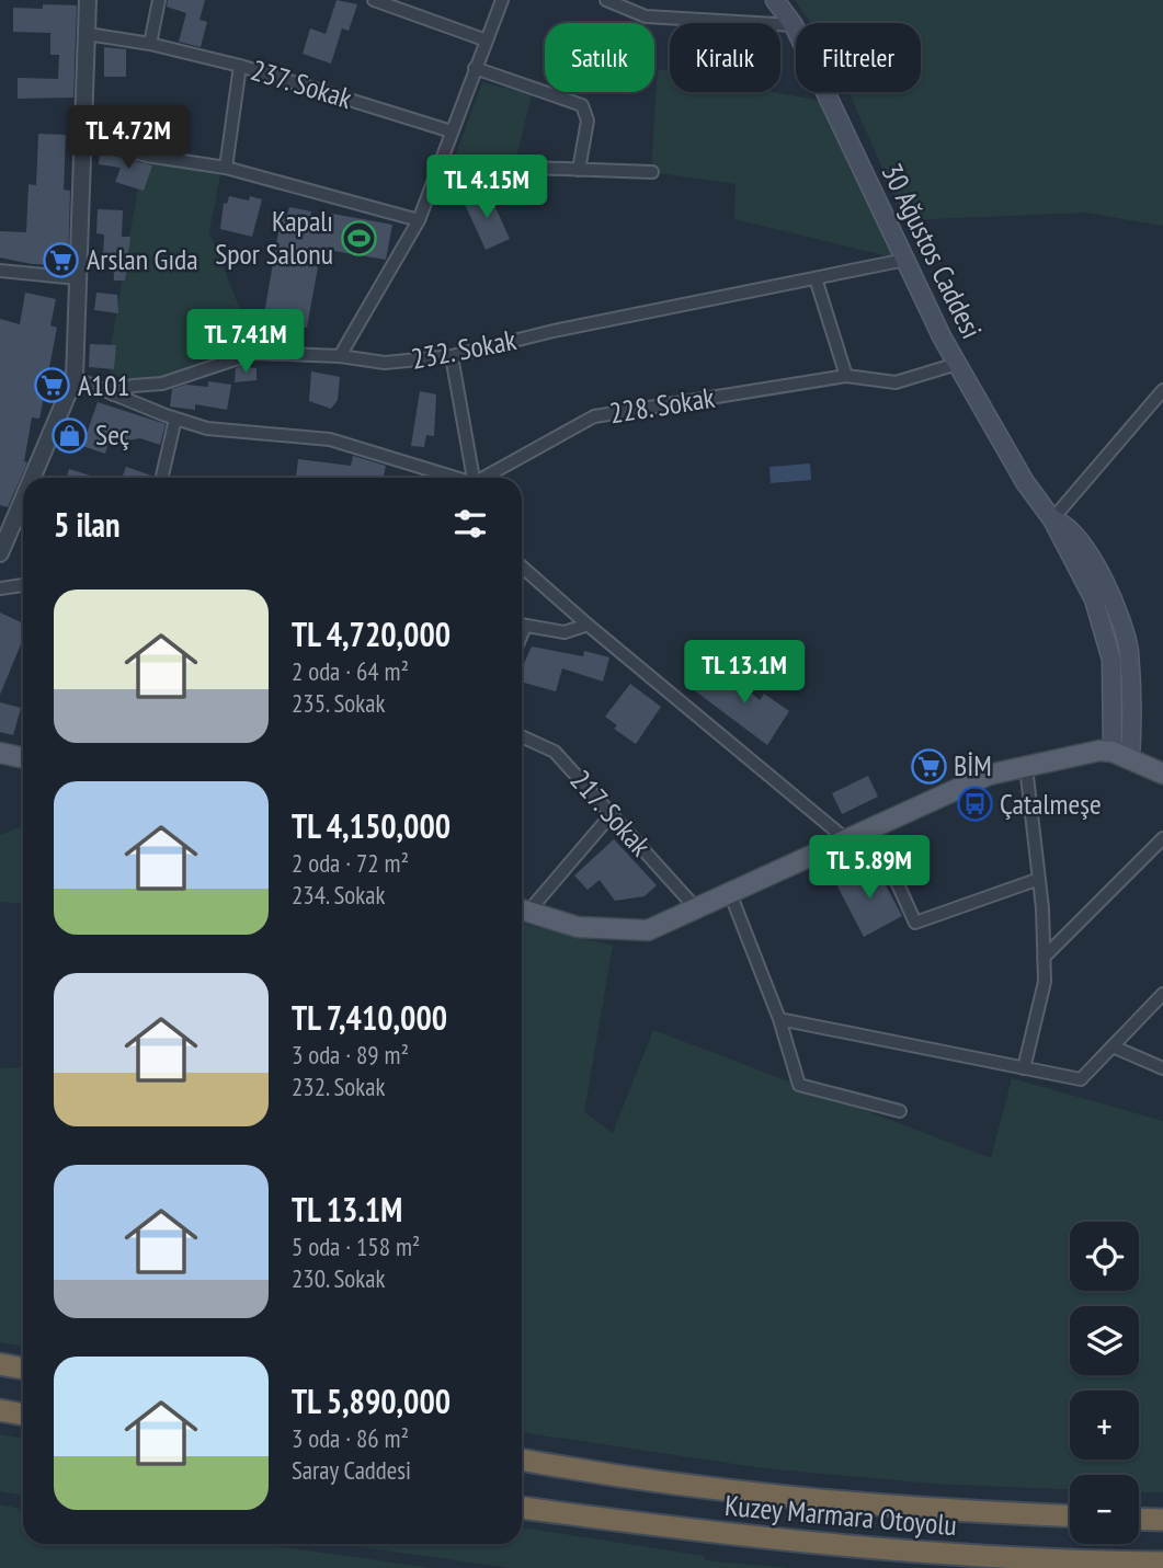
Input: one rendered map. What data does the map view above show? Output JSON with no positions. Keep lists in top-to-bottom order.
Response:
{
  "streets": {
    "highway": ["Kuzey Marmara Otoyolu"],
    "main road": ["30 Ağustos Caddesi"],
    "street": [
      "237. Sokak",
      "232. Sokak",
      "228. Sokak",
      "217. Sokak"
    ]
  },
  "crossings": [
    ["30 Ağustos Caddesi", "232. Sokak"],
    ["30 Ağustos Caddesi", "228. Sokak"]
  ],
  "places": {
    "sports": ["Kapalı Spor Salonu"],
    "supermarket": ["Arslan Gıda", "A101", "BİM"],
    "shop": ["Seç"],
    "bus stop": ["Çatalmeşe"]
  },
  "page": {
    "chip": ["Satılık", "Kiralık", "Filtreler"],
    "price": [
      "TL 4.72M",
      "TL 4.15M",
      "TL 7.41M",
      "TL 13.1M",
      "TL 5.89M"
    ],
    "heading": "5 ilan",
    "list": [
      {
        "name": "TL 4,720,000",
        "note": "2 oda · 64 m² · 235. Sokak"
      },
      {
        "name": "TL 4,150,000",
        "note": "2 oda · 72 m² · 234. Sokak"
      },
      {
        "name": "TL 7,410,000",
        "note": "3 oda · 89 m² · 232. Sokak"
      },
      {
        "name": "TL 13.1M",
        "note": "5 oda · 158 m² · 230. Sokak"
      },
      {
        "name": "TL 5,890,000",
        "note": "3 oda · 86 m² · Saray Caddesi"
      }
    ],
    "map_buttons": ["+", "−"]
  }
}
